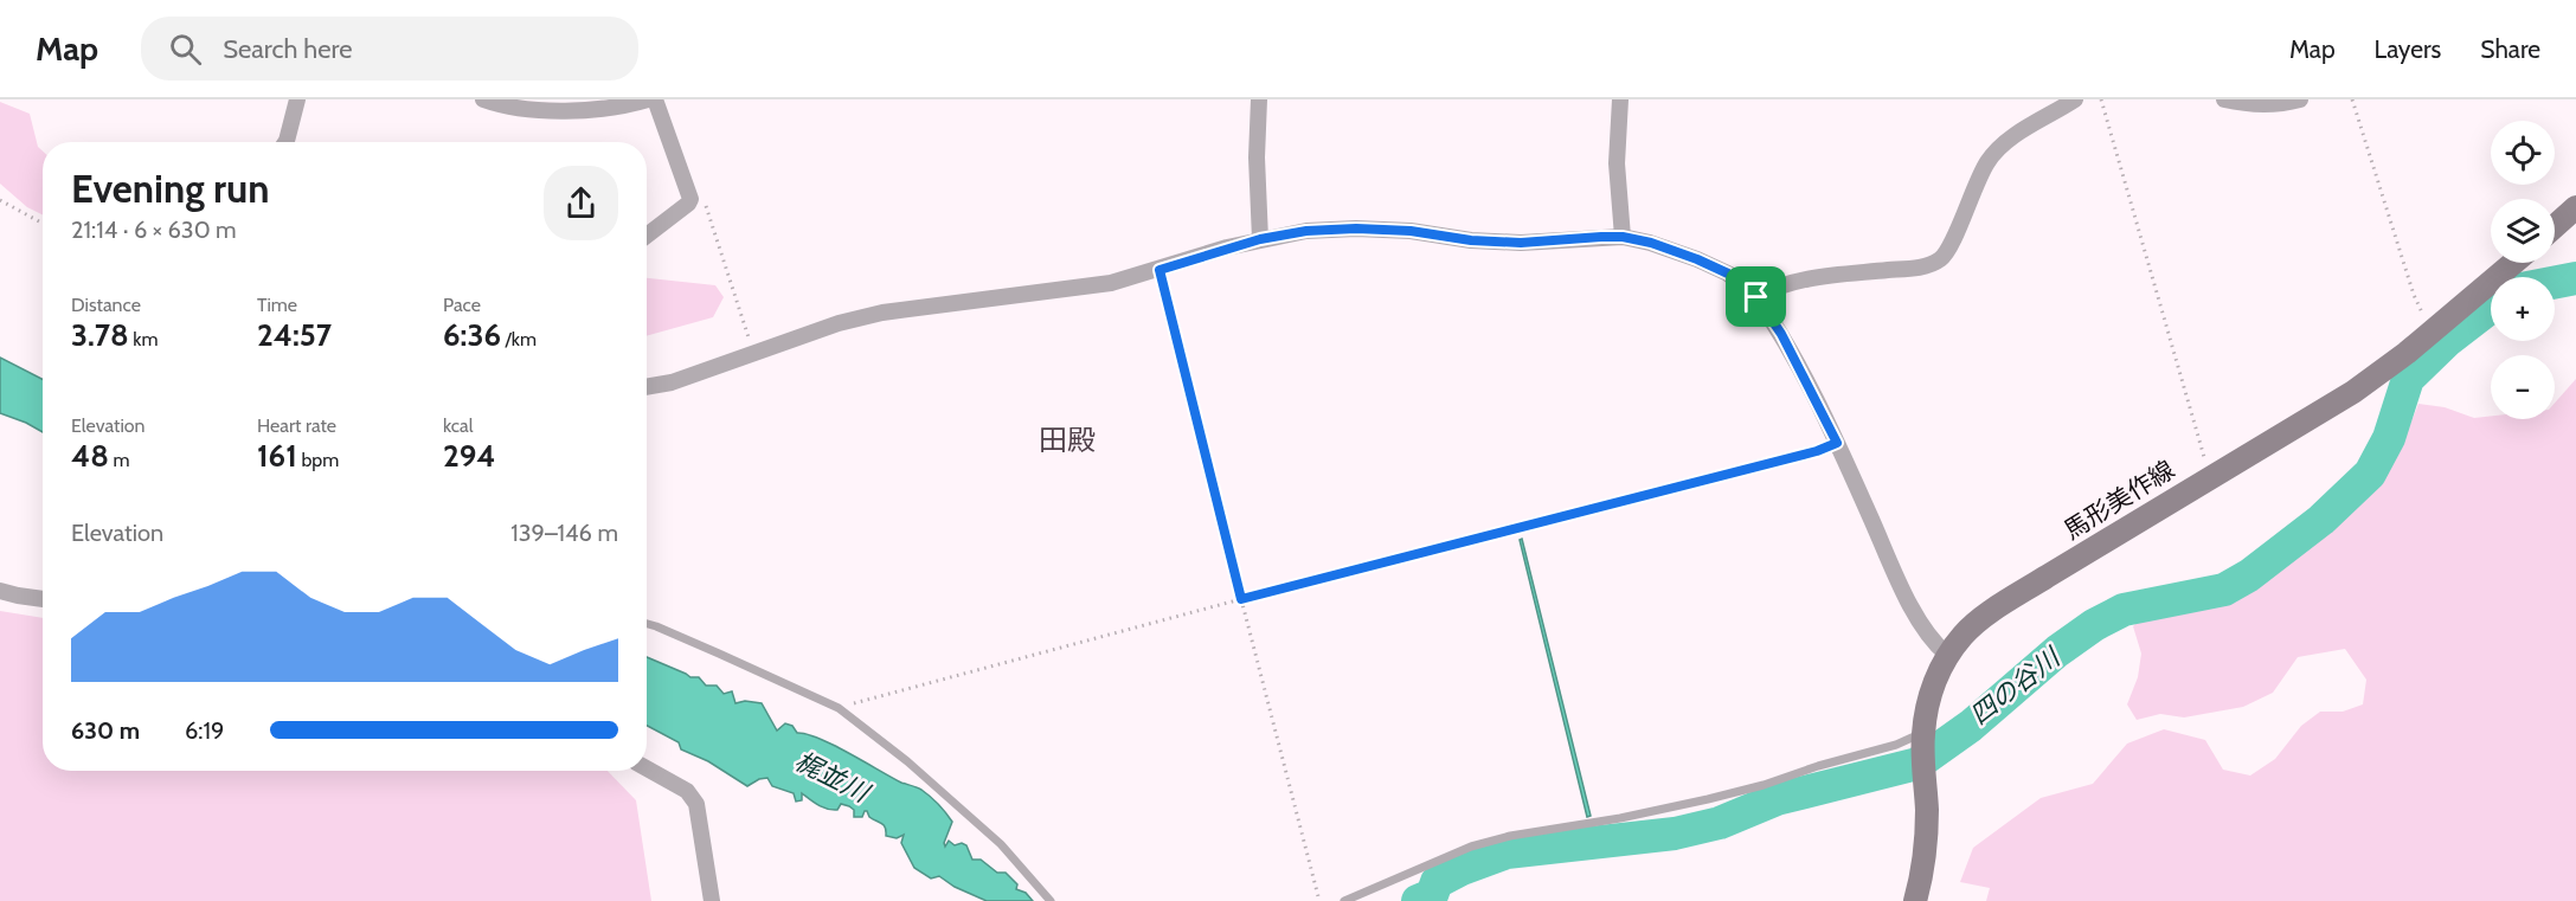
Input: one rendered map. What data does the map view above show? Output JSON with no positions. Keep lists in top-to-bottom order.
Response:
{
  "streets": {
    "main road": ["馬形美作線"]
  },
  "districts": ["田殿"],
  "water": ["四の谷川", "梶並川"],
  "page": {
    "header": "Map",
    "search": "Search here",
    "nav": ["Map", "Layers", "Share"],
    "map_buttons": ["+", "−"],
    "heading": ["Evening run", "21:14 · 6 × 630 m"],
    "stats": [
      ["Distance", "3.78 km"],
      ["Time", "24:57"],
      ["Pace", "6:36 /km"],
      ["Elevation", "48 m"],
      ["Heart rate", "161 bpm"],
      ["kcal", "294"]
    ],
    "chart": ["Elevation", "139–146 m"],
    "list": [
      {
        "name": "630 m",
        "note": "6:19"
      }
    ]
  }
}
